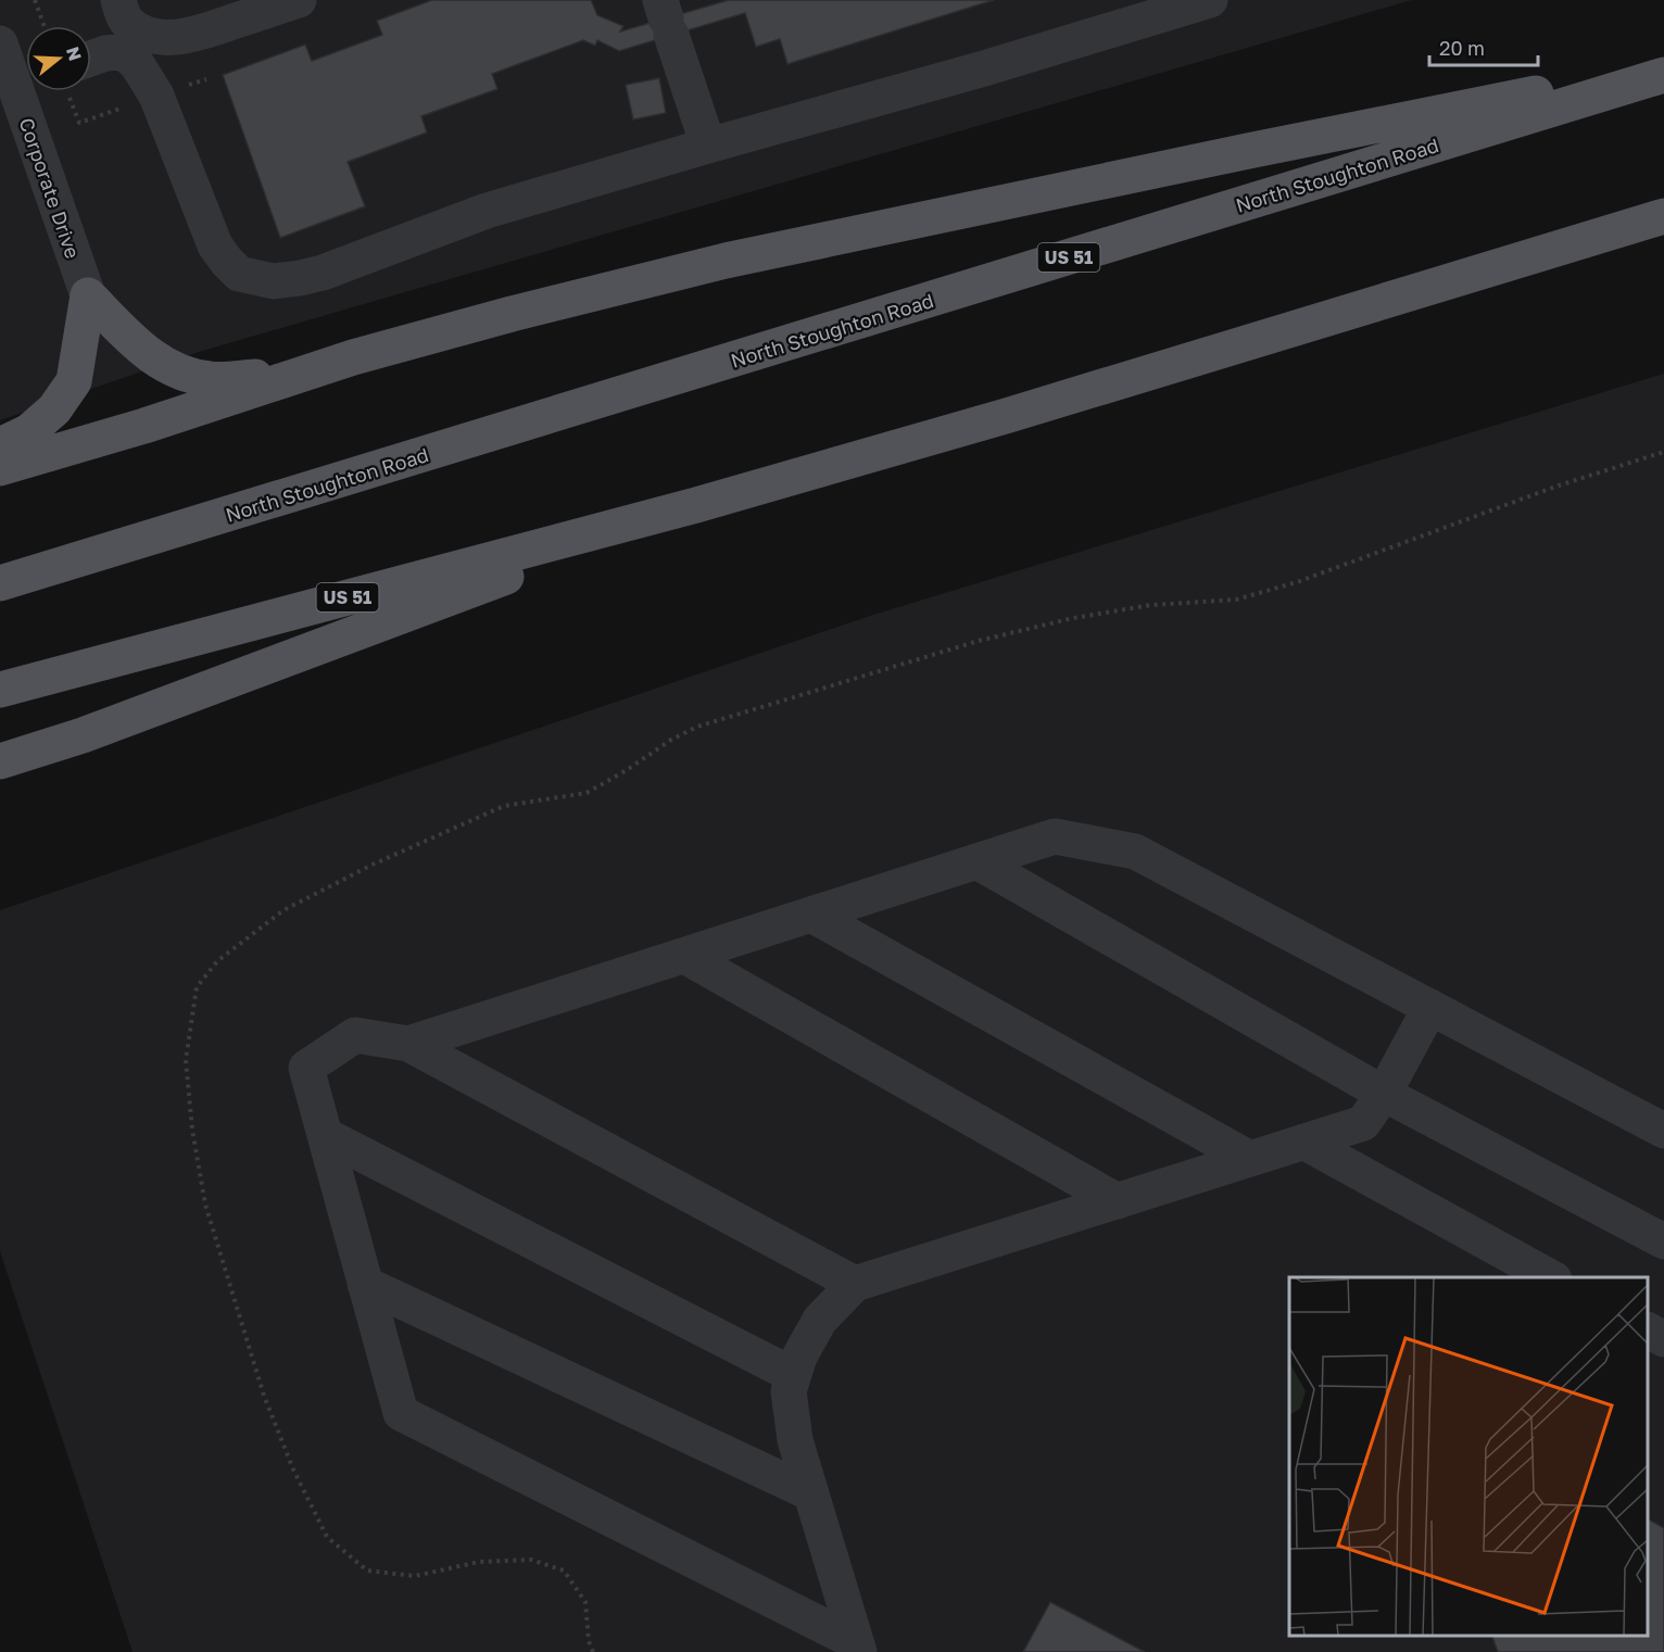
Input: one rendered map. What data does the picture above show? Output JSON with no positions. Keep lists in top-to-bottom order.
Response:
{
  "streets": {
    "main road": ["North Stoughton Road", "US 51"],
    "street": ["Corporate Drive"]
  },
  "scale_bar": "20 m",
  "north": "right"
}
